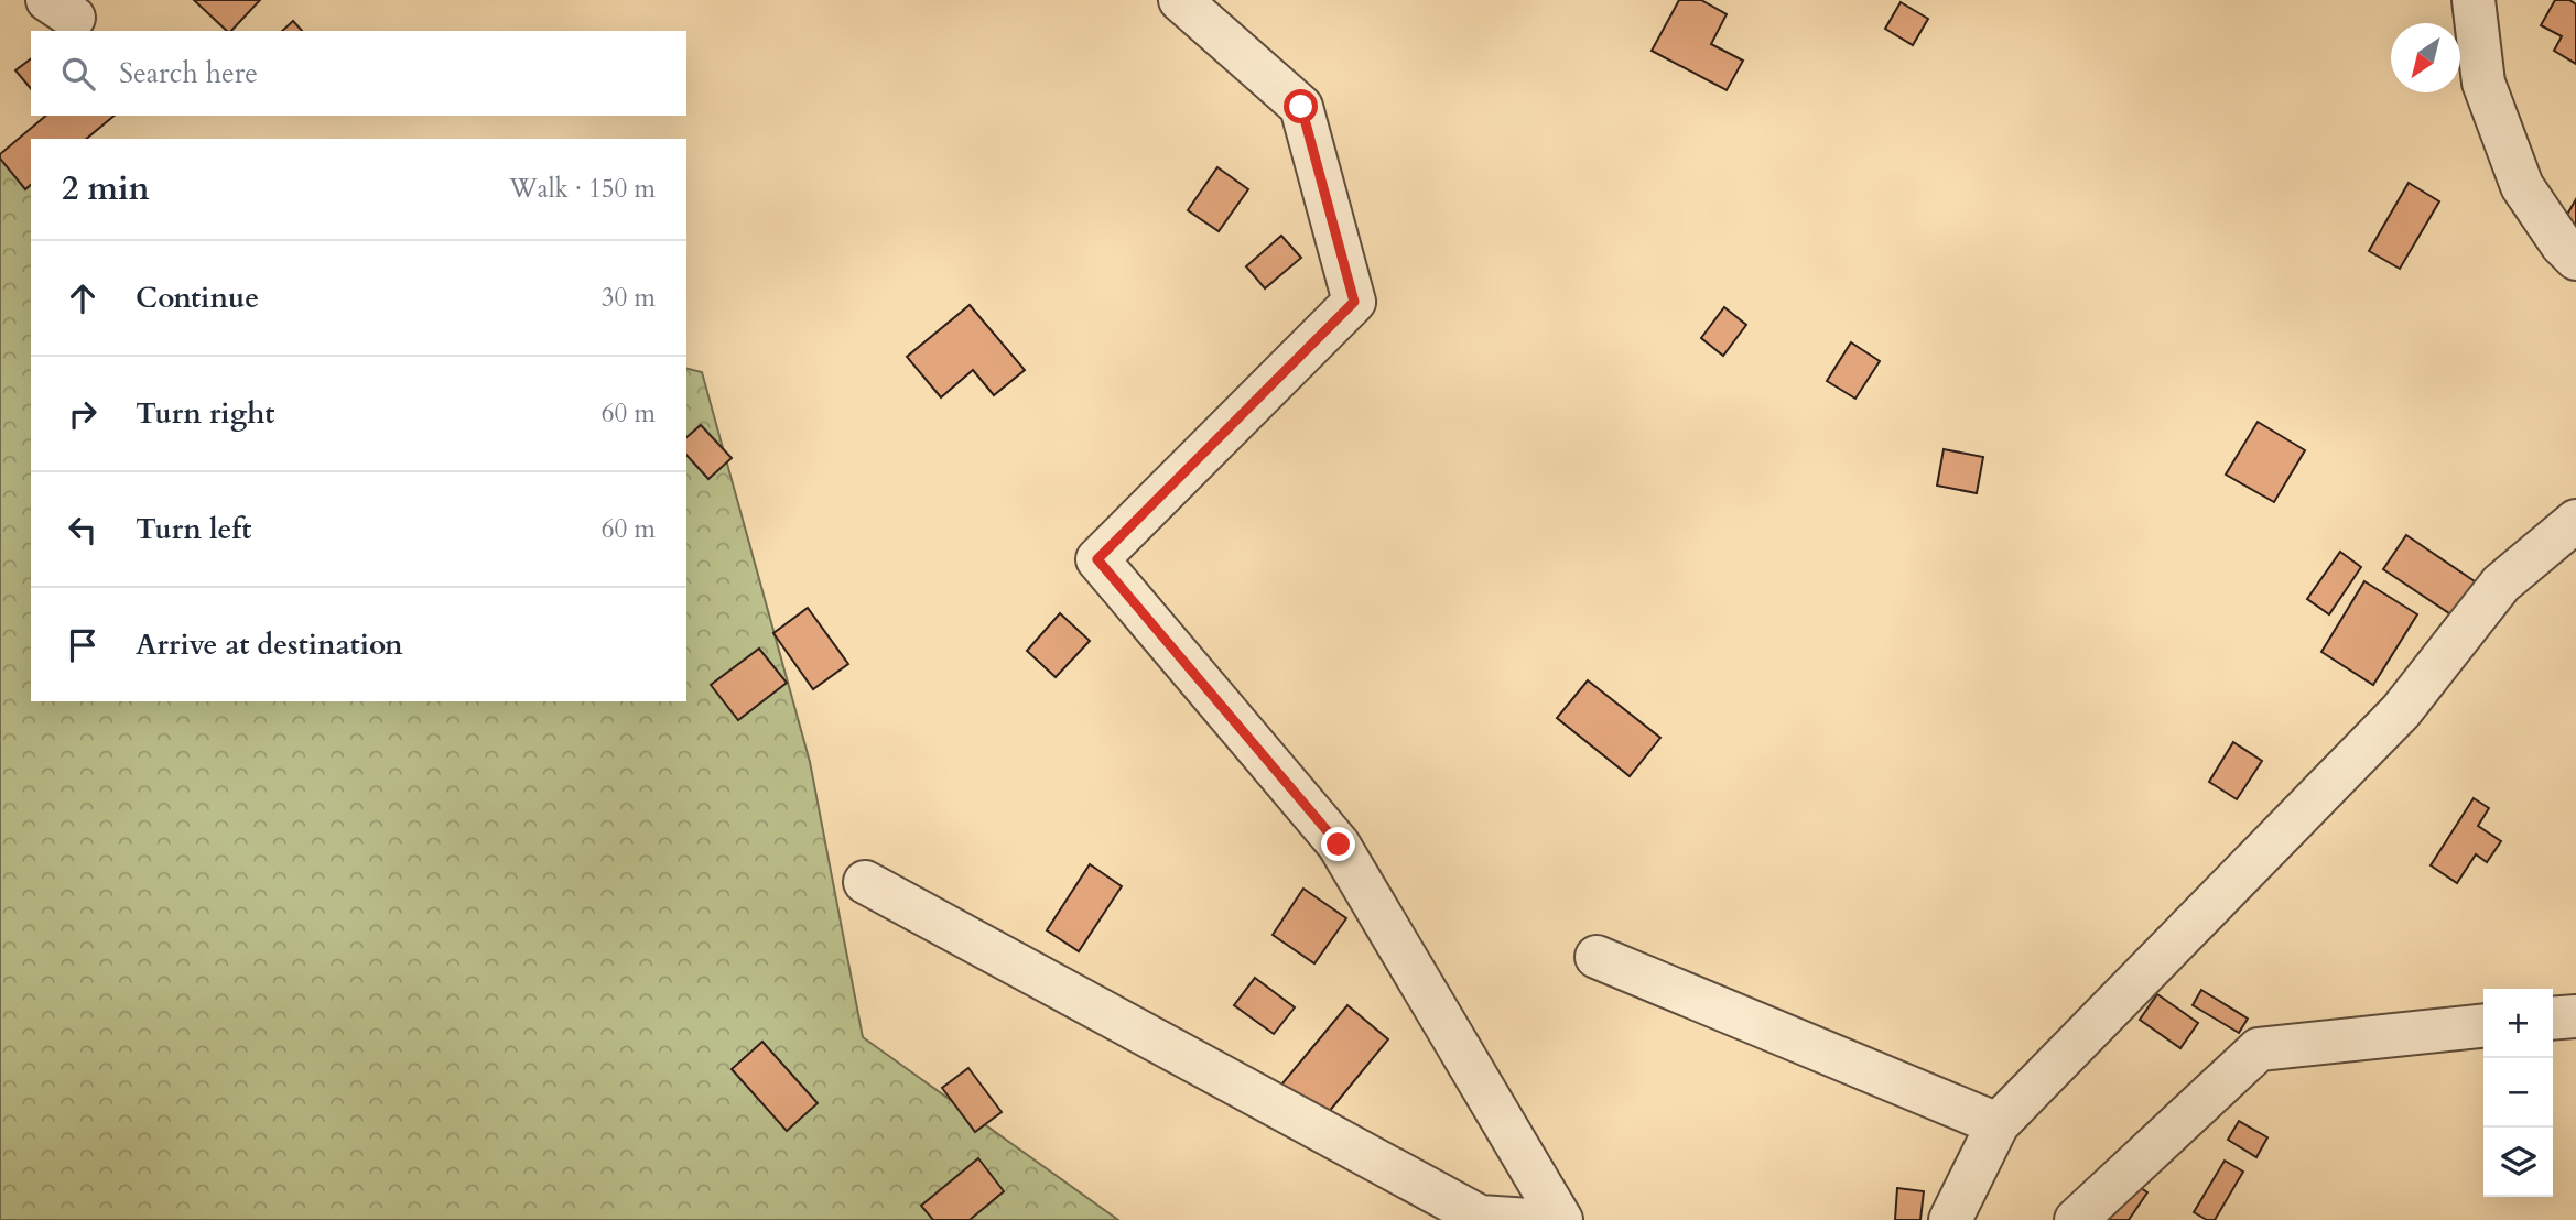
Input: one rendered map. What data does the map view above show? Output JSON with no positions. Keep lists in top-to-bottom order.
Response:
{
  "north": "bottom left",
  "page": {
    "search": "Search here",
    "heading": ["2 min", "Walk · 150 m"],
    "list": [
      ["Continue", "30 m"],
      ["Turn right", "60 m"],
      ["Turn left", "60 m"],
      "Arrive at destination"
    ],
    "map_buttons": ["+", "−"]
  }
}
